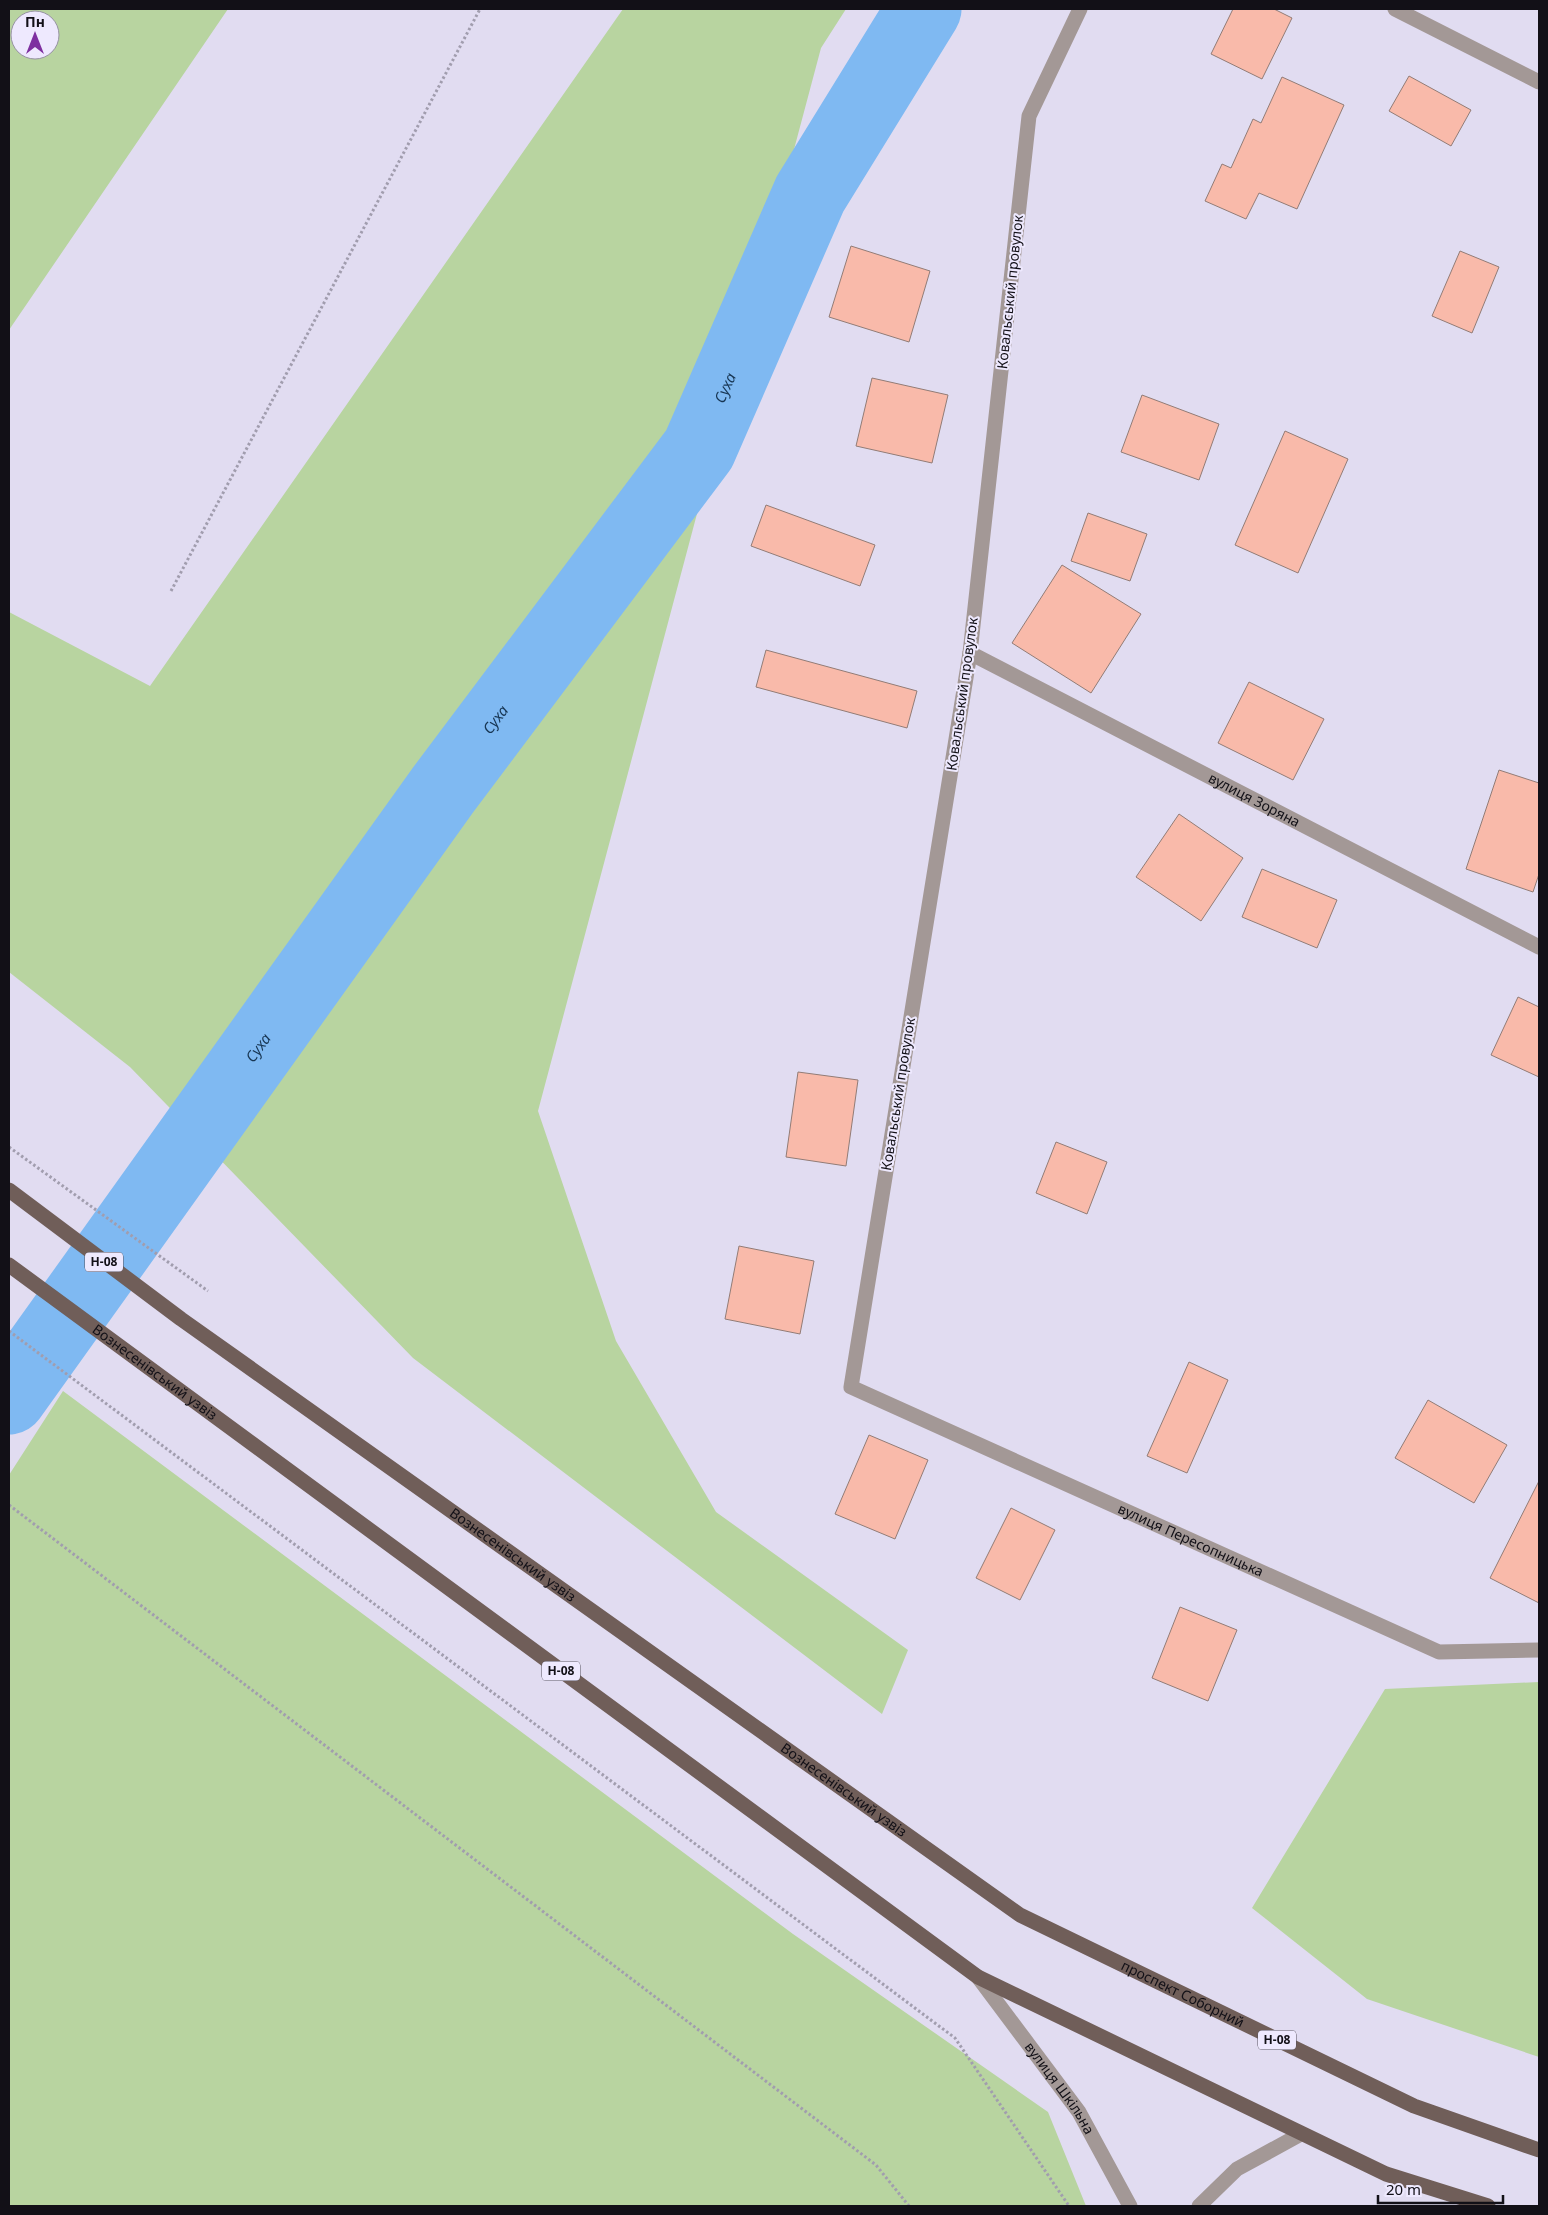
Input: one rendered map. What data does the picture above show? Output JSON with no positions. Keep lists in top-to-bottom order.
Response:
{
  "streets": {
    "main road": ["Н-08", "Вознесенівський узвіз", "проспект Соборний"],
    "street": [
      "Ковальський провулок",
      "вулиця Зоряна",
      "вулиця Пересопницька",
      "вулиця Шкільна"
    ]
  },
  "crossings": [
    ["Ковальський провулок", "вулиця Зоряна"],
    ["Ковальський провулок", "вулиця Пересопницька"],
    ["Н-08", "Вознесенівський узвіз"],
    ["Н-08", "вулиця Шкільна"],
    ["Вознесенівський узвіз", "проспект Соборний"],
    ["Вознесенівський узвіз", "вулиця Шкільна"]
  ],
  "water": ["Суха"],
  "scale_bar": "20 m",
  "north": "top"
}
